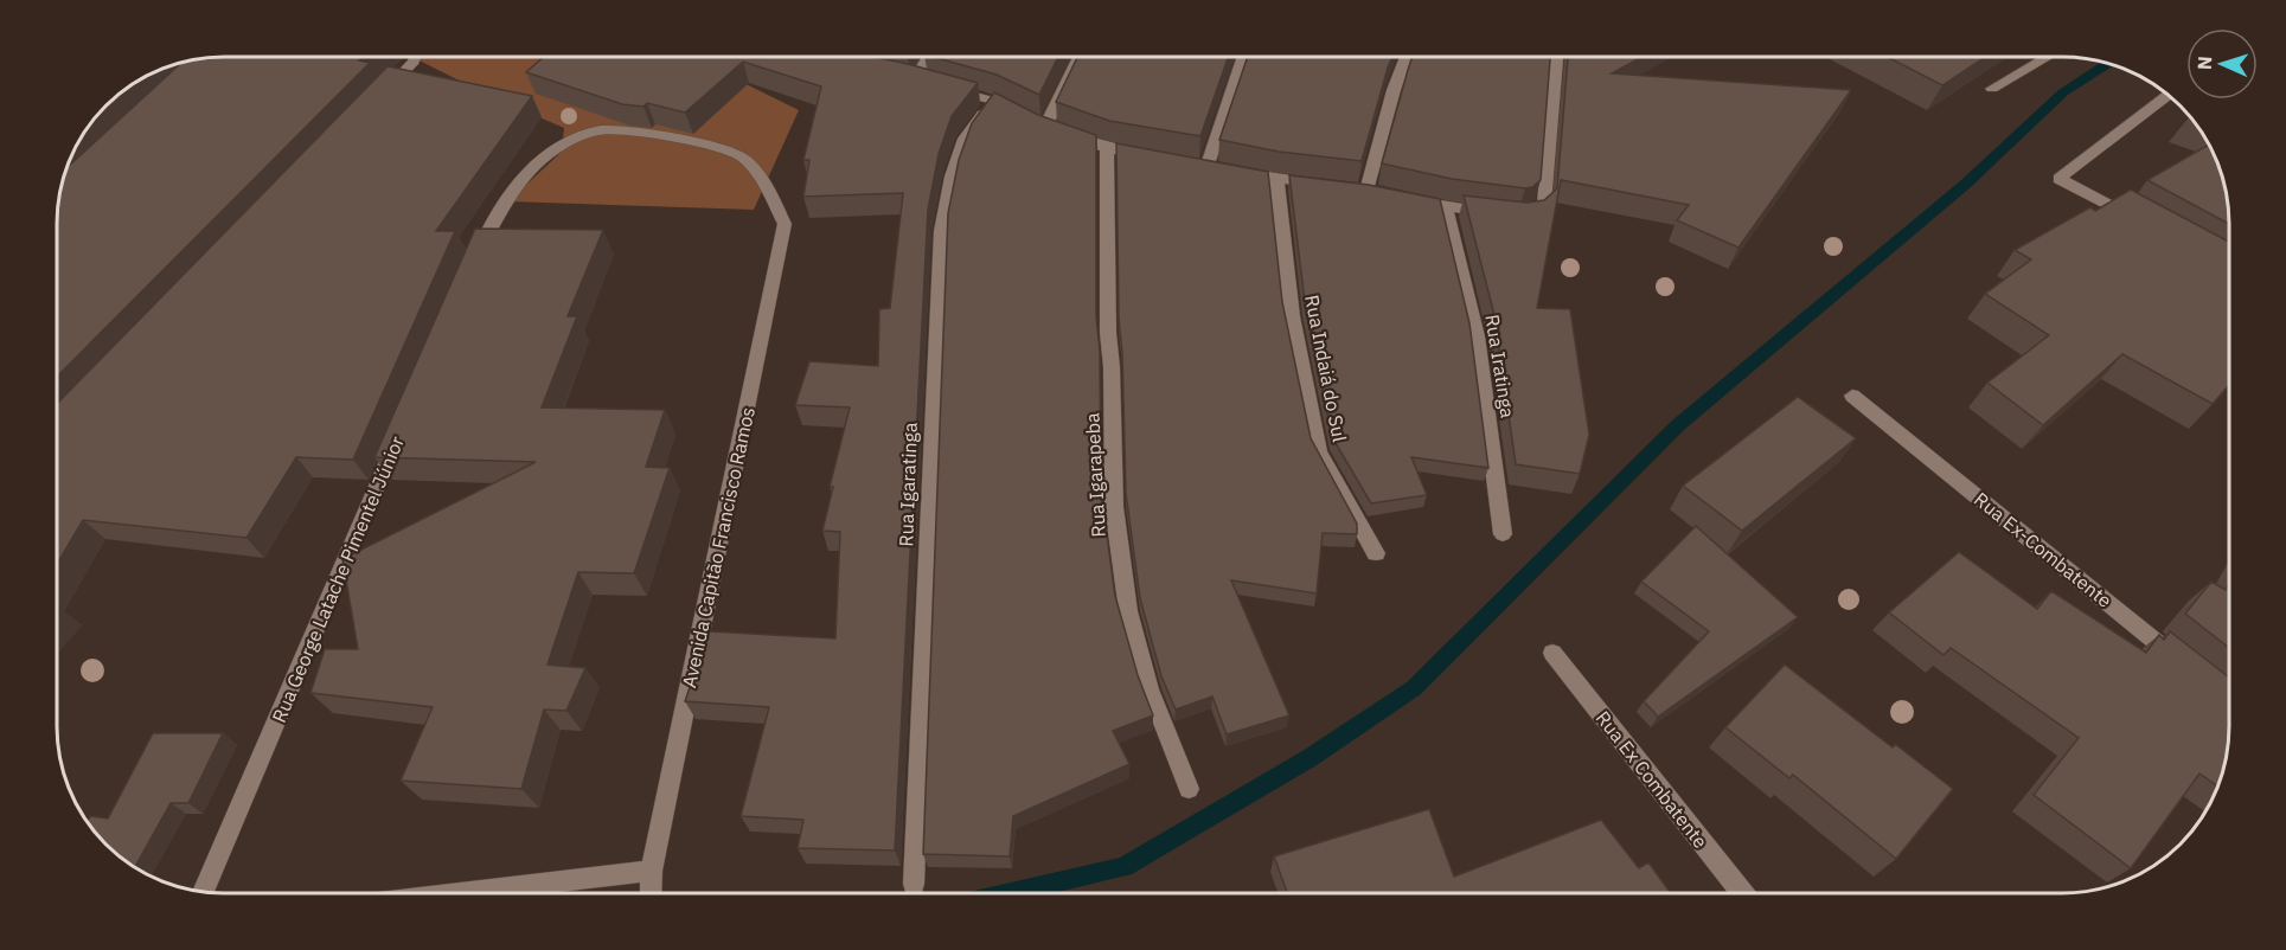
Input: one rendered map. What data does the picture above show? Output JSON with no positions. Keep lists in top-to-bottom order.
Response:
{
  "streets": {
    "street": [
      "Rua Iratinga",
      "Rua Indaiá do Sul",
      "Rua Igarapeba",
      "Rua Igaratinga",
      "Avenida Capitão Francisco Ramos",
      "Rua Ex-Combatente",
      "Rua George Latache Pimentel Júnior",
      "Rua Ex Combatente"
    ]
  },
  "north": "left"
}
